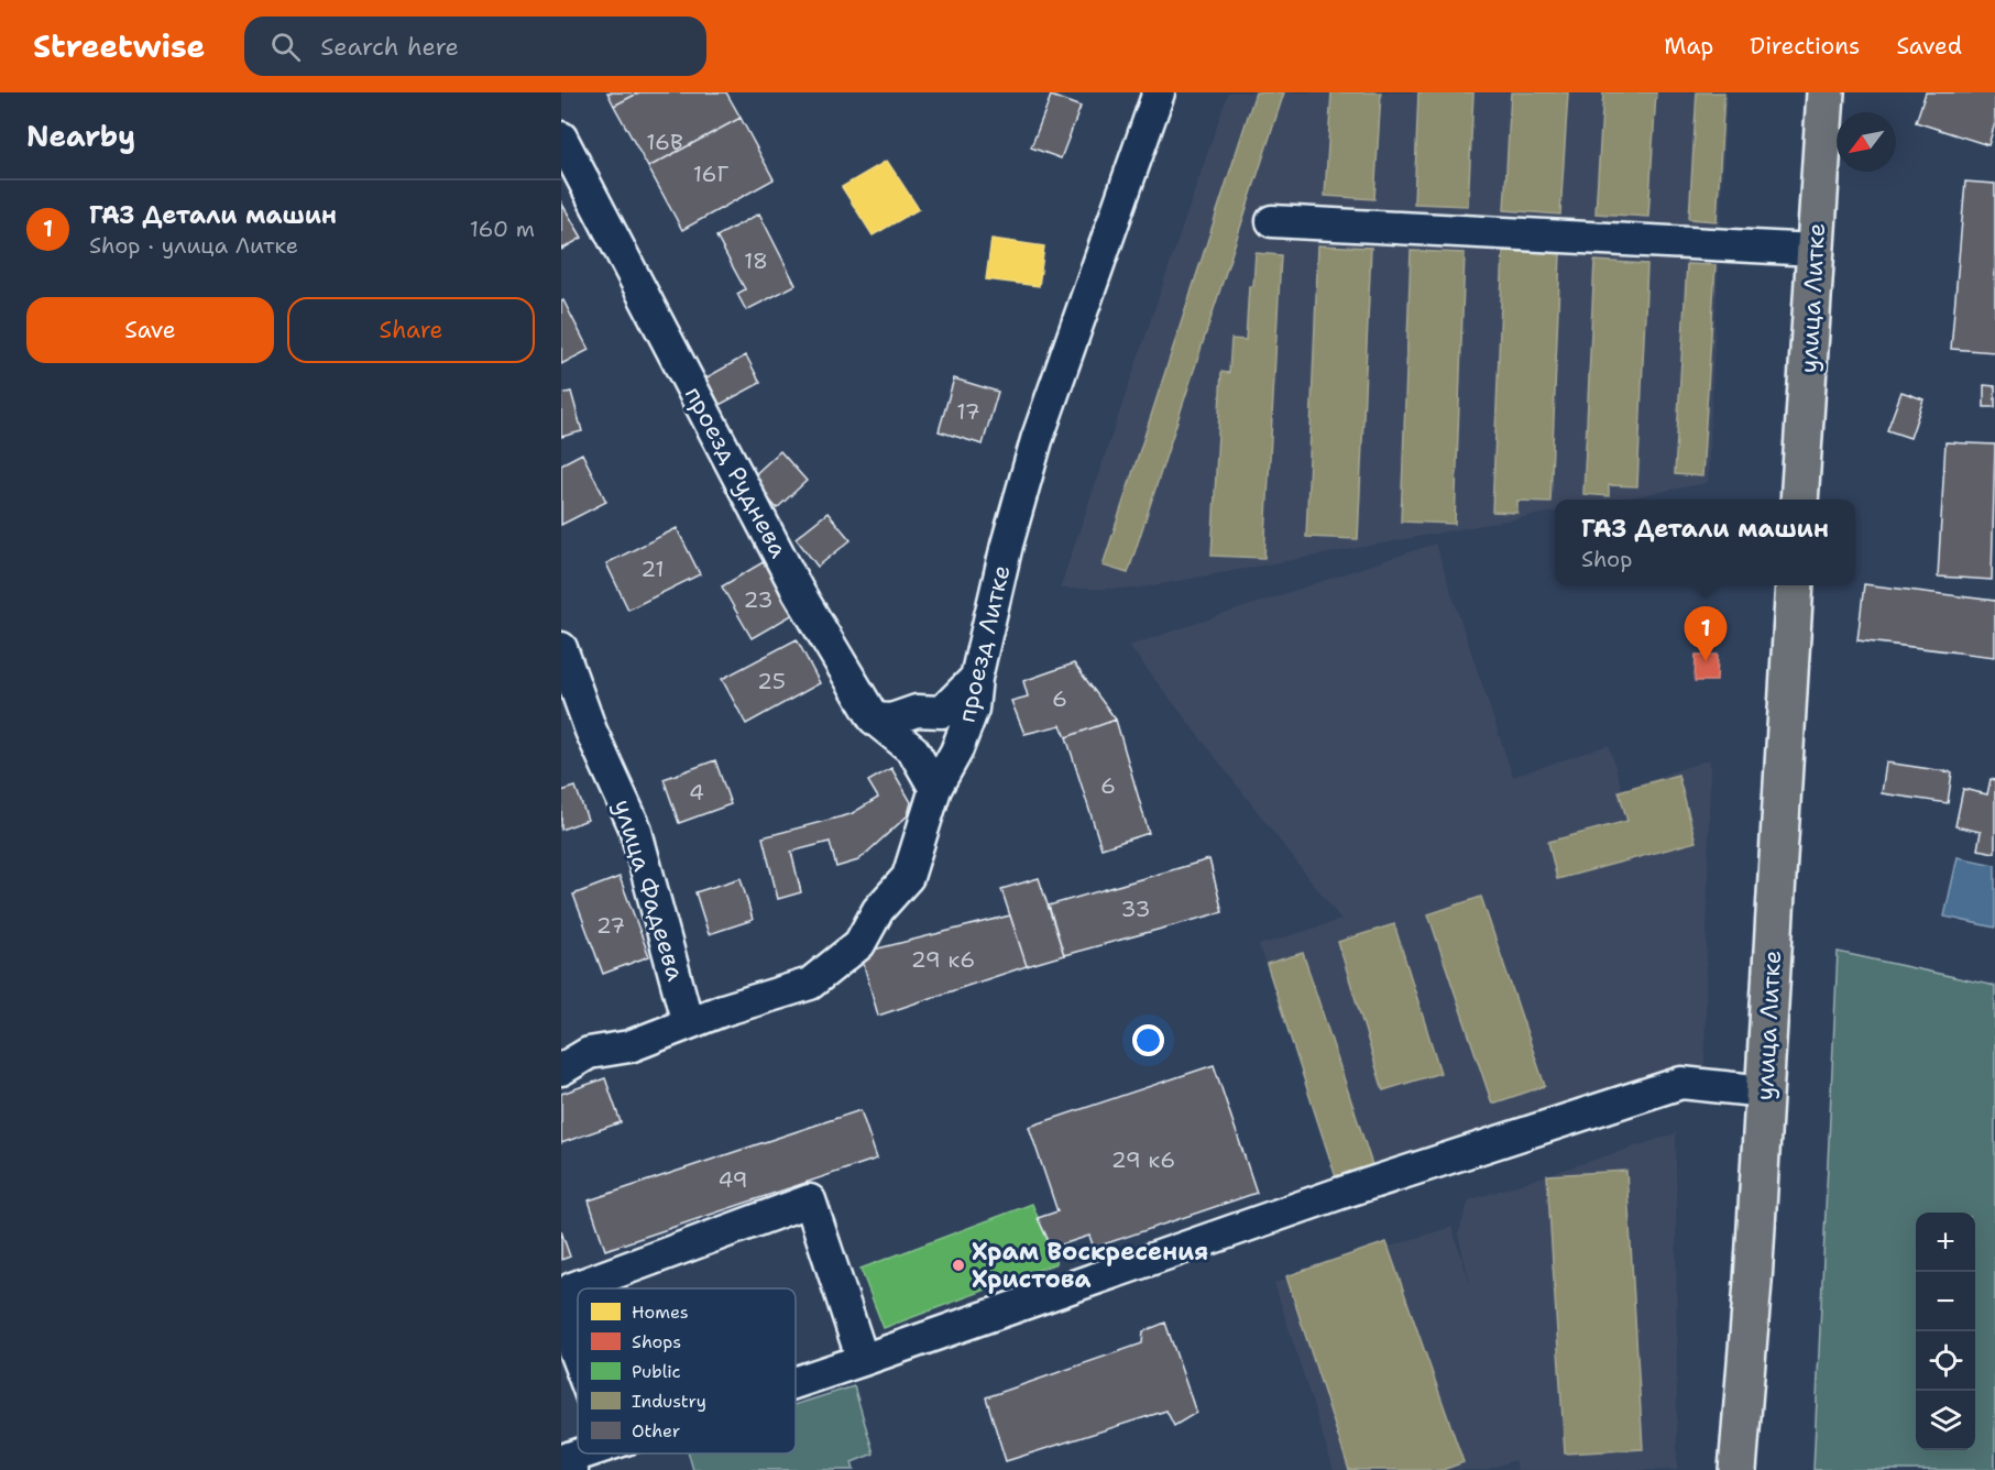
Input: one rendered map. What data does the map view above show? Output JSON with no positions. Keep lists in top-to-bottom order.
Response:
{
  "streets": {
    "main road": ["улица Литке"],
    "street": ["проезд Руднева", "проезд Литке", "улица Фадеева"]
  },
  "crossings": [
    ["проезд Руднева", "проезд Литке"],
    ["проезд Литке", "улица Фадеева"]
  ],
  "places": ["Храм Воскресения Христова"],
  "house_numbers": [
    "16В",
    "16Г",
    "18",
    "17",
    "21",
    "23",
    "25",
    "6",
    "6",
    "4",
    "33",
    "27",
    "29 к6",
    "29 к6",
    "49"
  ],
  "legend": [
    "Homes",
    "Shops",
    "Public",
    "Industry",
    "Other"
  ],
  "north": "bottom left",
  "page": {
    "header": "Streetwise",
    "search": "Search here",
    "nav": ["Map", "Directions", "Saved"],
    "heading": "Nearby",
    "list": [
      {
        "mark": "1",
        "name": "ГАЗ Детали машин",
        "note": "Shop · улица Литке",
        "value": "160 m"
      }
    ],
    "buttons": ["Save", "Share"],
    "popup": ["ГАЗ Детали машин", "Shop"],
    "pins": "1",
    "map_buttons": ["+", "−"]
  }
}
